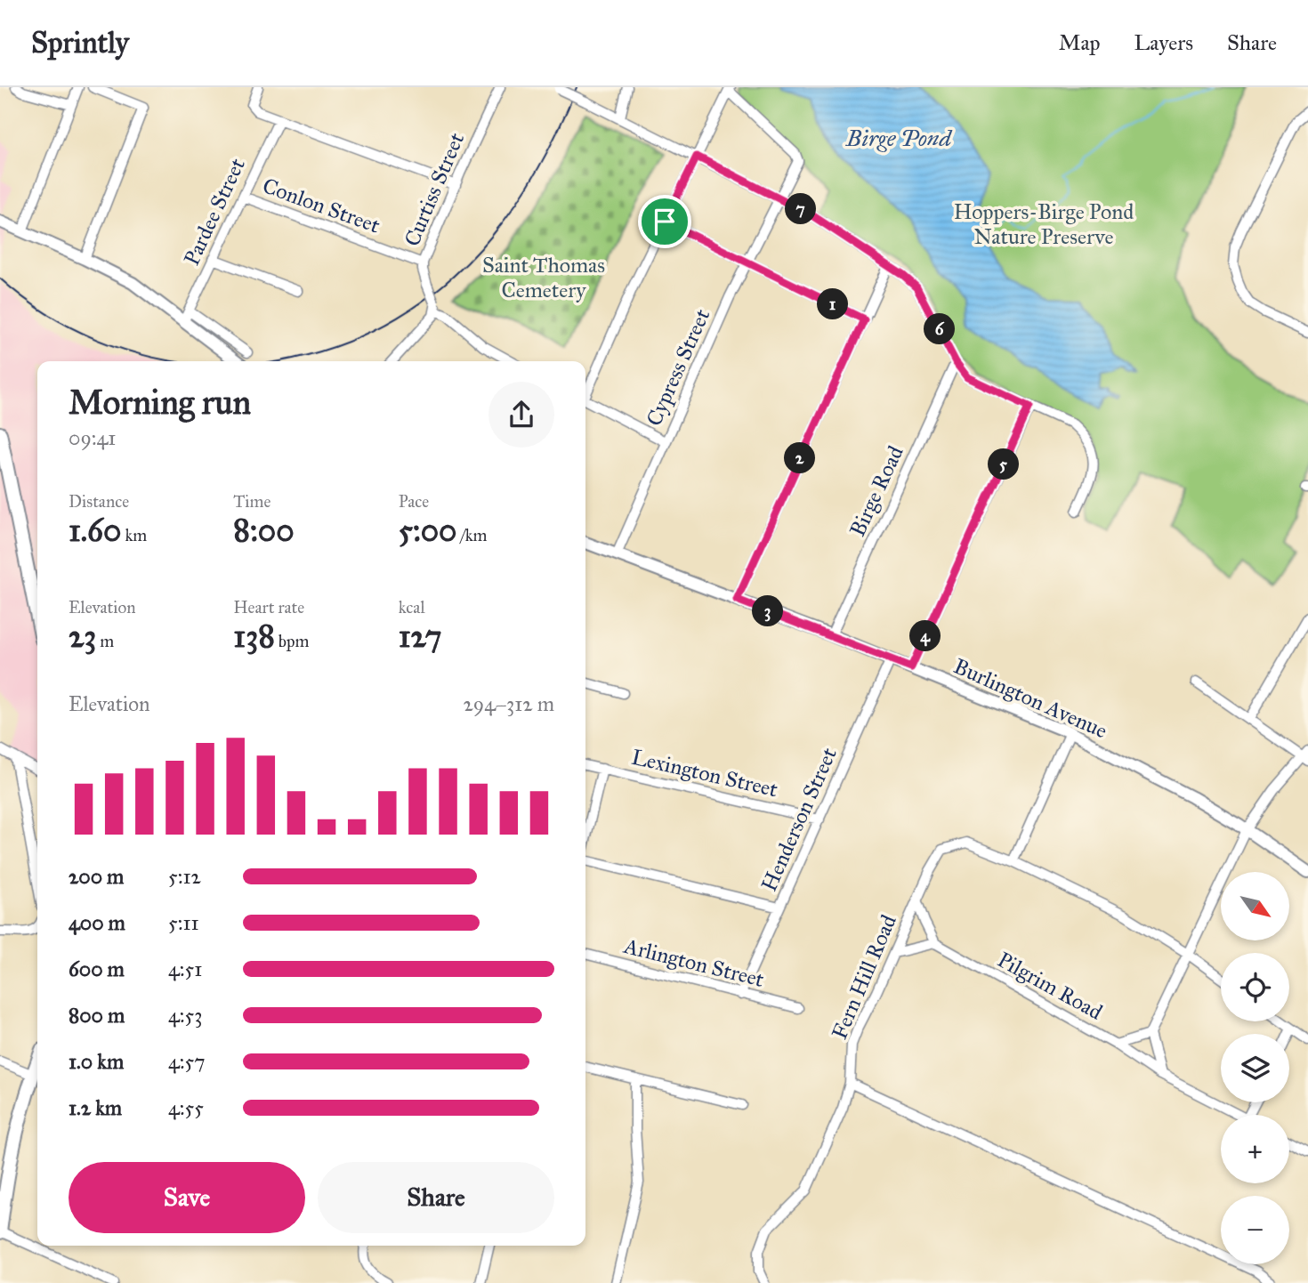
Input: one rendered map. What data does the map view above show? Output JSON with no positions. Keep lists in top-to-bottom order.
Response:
{
  "streets": {
    "main road": ["Burlington Avenue"],
    "street": [
      "Curtiss Street",
      "Conlon Street",
      "Pardee Street",
      "Cypress Street",
      "Birge Road",
      "Lexington Street",
      "Henderson Street",
      "Arlington Street",
      "Fern Hill Road",
      "Pilgrim Road"
    ]
  },
  "crossings": [
    ["Curtiss Street", "Conlon Street"],
    ["Conlon Street", "Pardee Street"],
    ["Cypress Street", "Burlington Avenue"],
    ["Birge Road", "Burlington Avenue"],
    ["Burlington Avenue", "Henderson Street"],
    ["Lexington Street", "Henderson Street"],
    ["Henderson Street", "Arlington Street"]
  ],
  "water": ["Birge Pond"],
  "parks": ["Hoppers-Birge Pond Nature Preserve", "Saint Thomas Cemetery"],
  "north": "bottom right",
  "page": {
    "header": "Sprintly",
    "nav": ["Map", "Layers", "Share"],
    "pins": [
      "7",
      "1",
      "6",
      "2",
      "5",
      "3",
      "4"
    ],
    "heading": ["Morning run", "09:41"],
    "stats": [
      ["Distance", "1.60 km"],
      ["Time", "8:00"],
      ["Pace", "5:00 /km"],
      ["Elevation", "23 m"],
      ["Heart rate", "138 bpm"],
      ["kcal", "127"]
    ],
    "chart": ["Elevation", "294–312 m"],
    "list": [
      {
        "name": "200 m",
        "note": "5:12"
      },
      {
        "name": "400 m",
        "note": "5:11"
      },
      {
        "name": "600 m",
        "note": "4:51"
      },
      {
        "name": "800 m",
        "note": "4:53"
      },
      {
        "name": "1.0 km",
        "note": "4:57"
      },
      {
        "name": "1.2 km",
        "note": "4:55"
      }
    ],
    "map_buttons": ["+", "−"],
    "buttons": ["Save", "Share"]
  }
}
